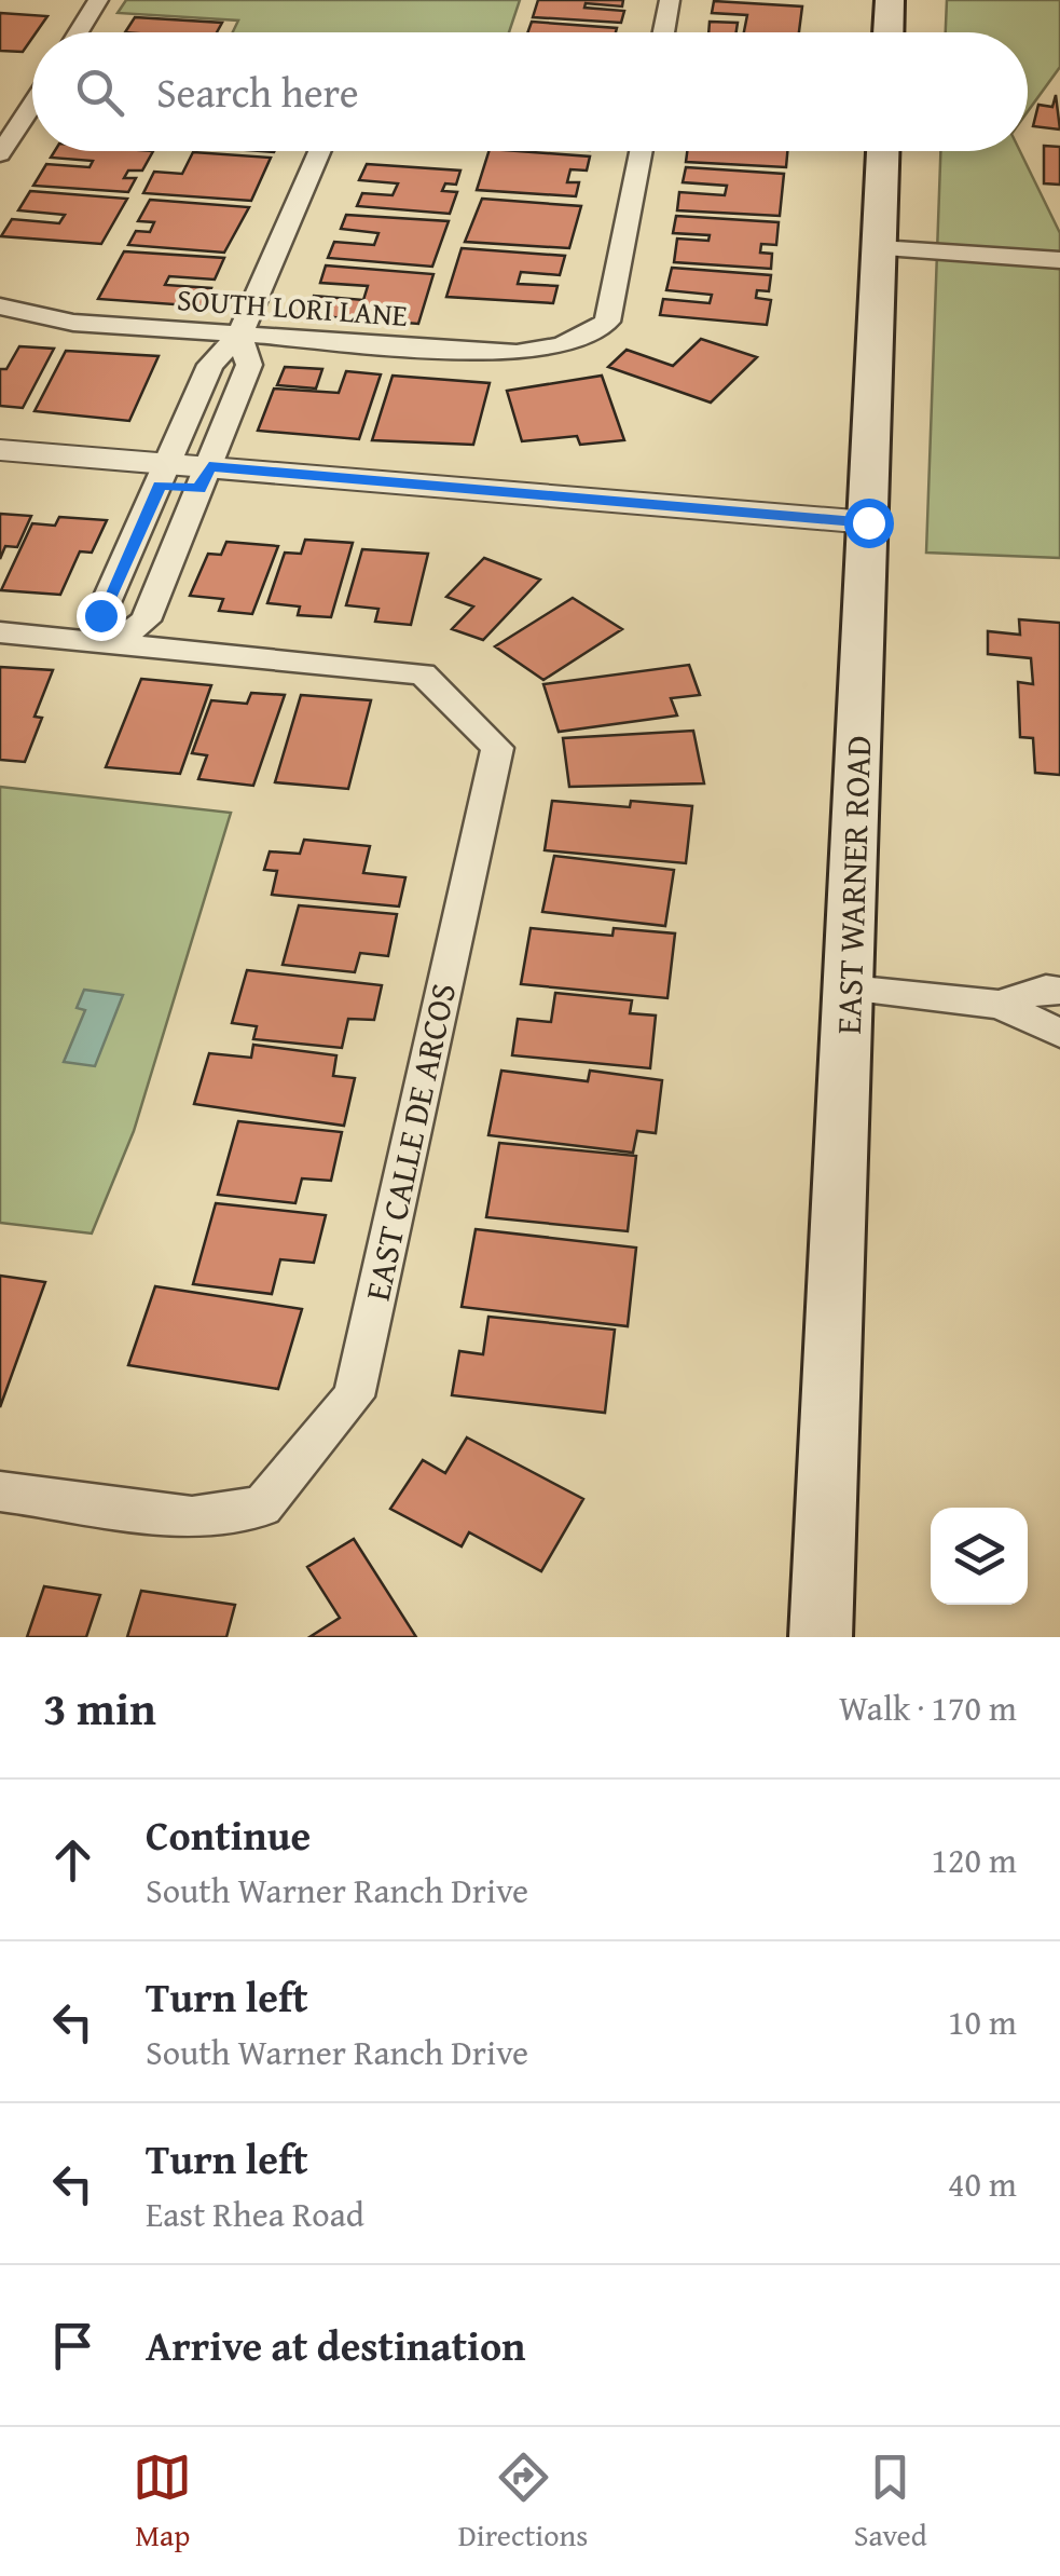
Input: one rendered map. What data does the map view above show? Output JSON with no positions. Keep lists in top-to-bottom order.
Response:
{
  "streets": {
    "main road": ["EAST WARNER ROAD"],
    "street": ["SOUTH LORI LANE", "EAST CALLE DE ARCOS"]
  },
  "page": {
    "search": "Search here",
    "heading": ["3 min", "Walk · 170 m"],
    "list": [
      ["Continue", "South Warner Ranch Drive", "120 m"],
      ["Turn left", "South Warner Ranch Drive", "10 m"],
      ["Turn left", "East Rhea Road", "40 m"],
      "Arrive at destination"
    ],
    "nav": ["Map", "Directions", "Saved"]
  }
}
